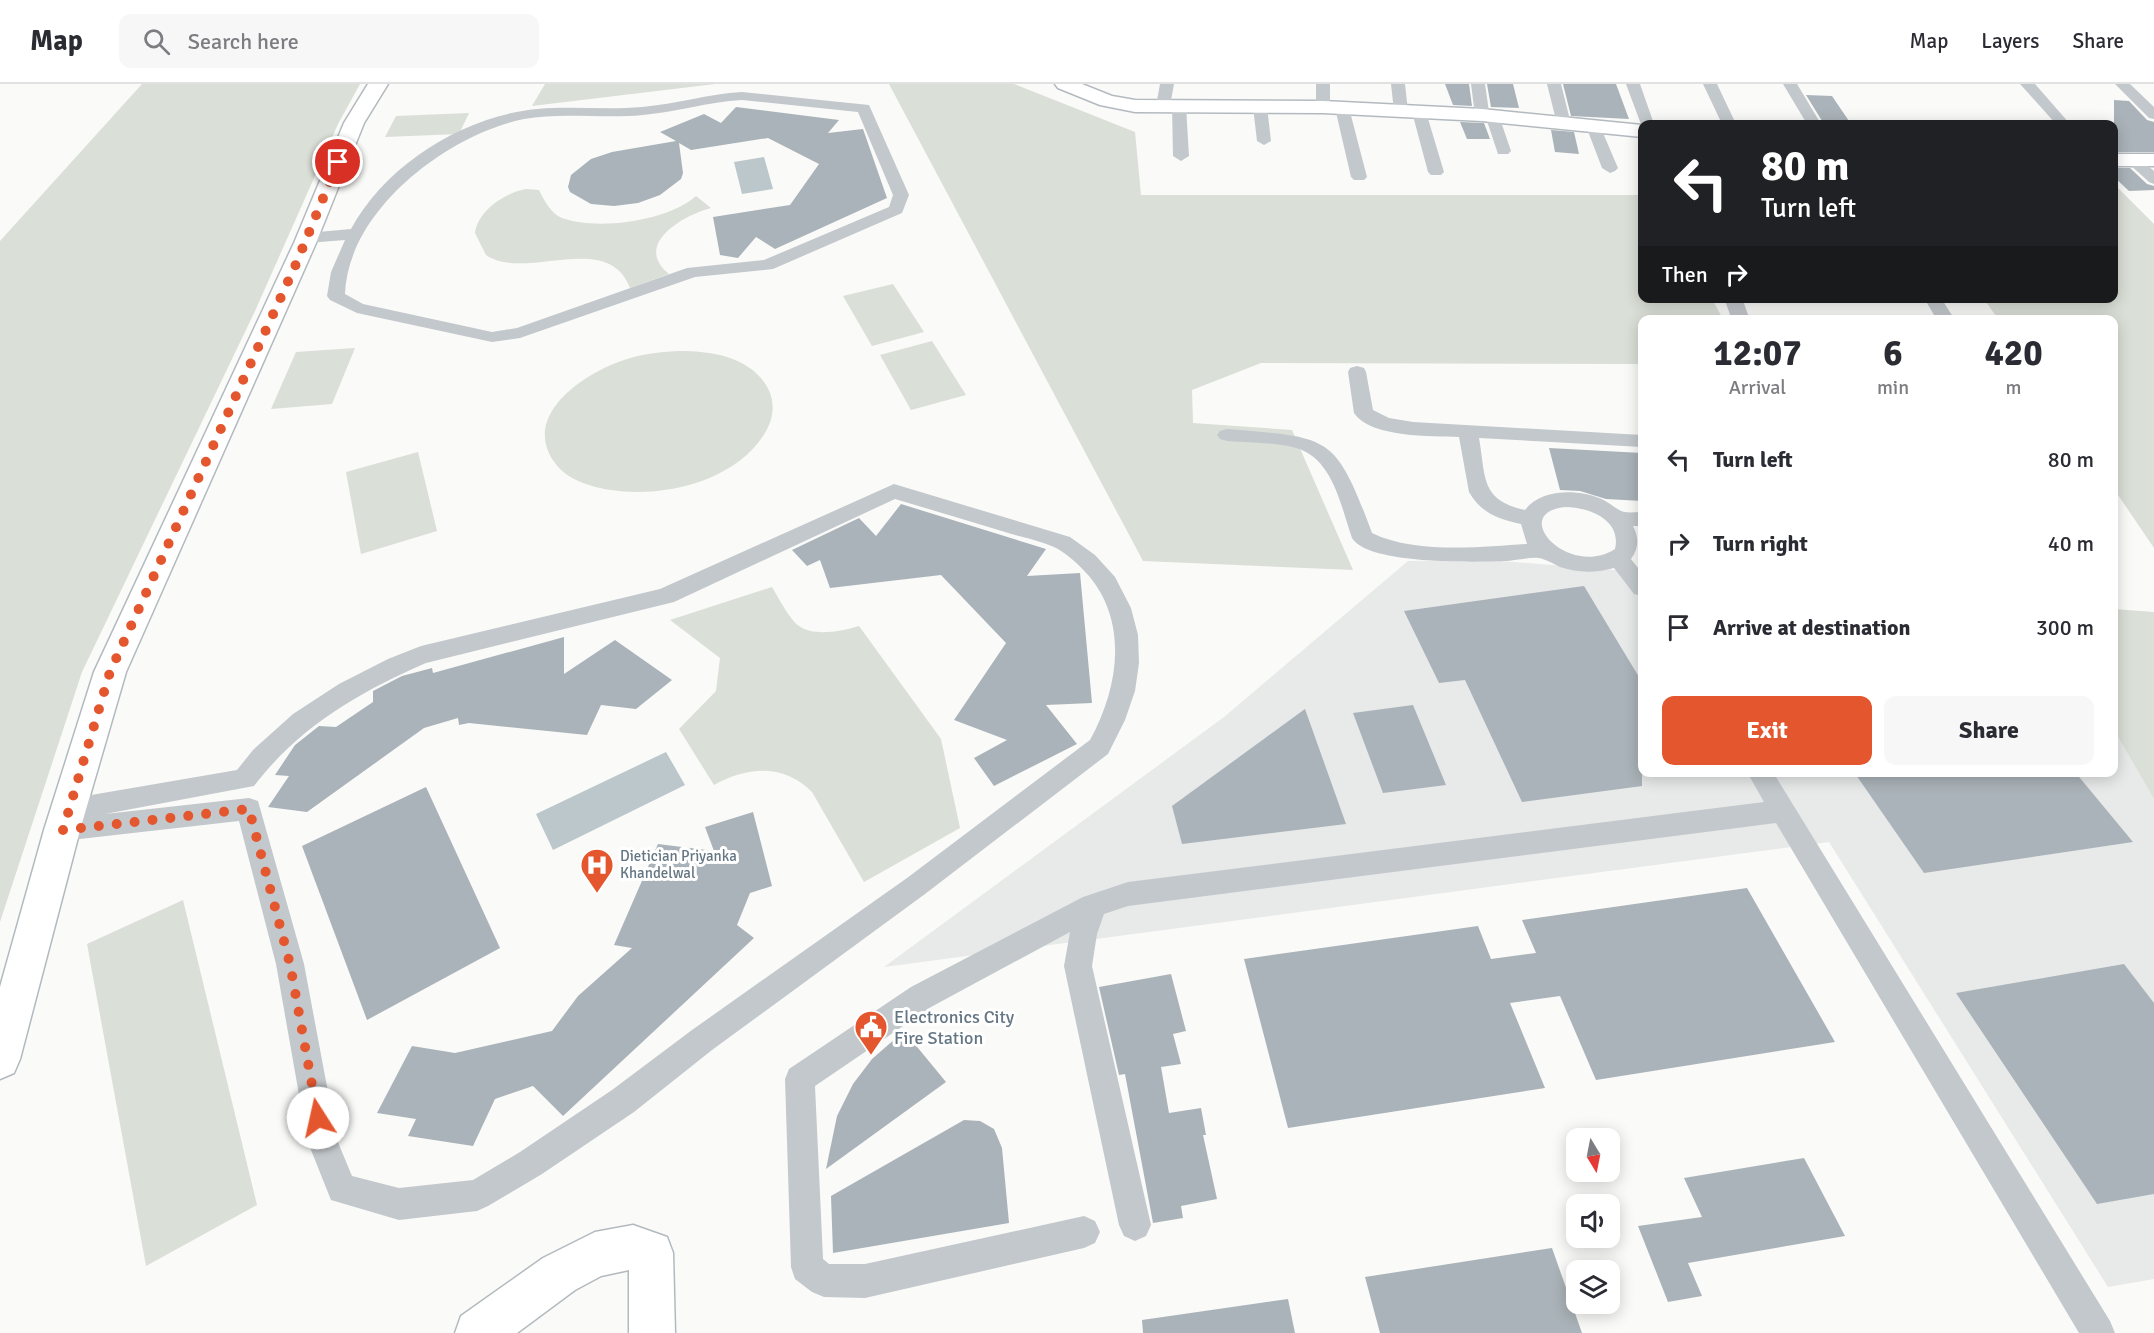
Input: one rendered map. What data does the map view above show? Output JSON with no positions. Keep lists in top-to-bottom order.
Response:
{
  "places": {
    "hospital": ["Dietician Priyanka Khandelwal"],
    "public building": ["Electronics City Fire Station"]
  },
  "north": "bottom",
  "page": {
    "header": "Map",
    "search": "Search here",
    "nav": ["Map", "Layers", "Share"],
    "turn": ["80 m", "Turn left"],
    "then": "Then",
    "eta": [
      "12:07",
      "Arrival",
      "6",
      "min",
      "420",
      "m"
    ],
    "list": [
      {
        "name": "Turn left",
        "value": "80 m"
      },
      {
        "name": "Turn right",
        "value": "40 m"
      },
      {
        "name": "Arrive at destination",
        "value": "300 m"
      }
    ],
    "buttons": ["Exit", "Share"]
  }
}
